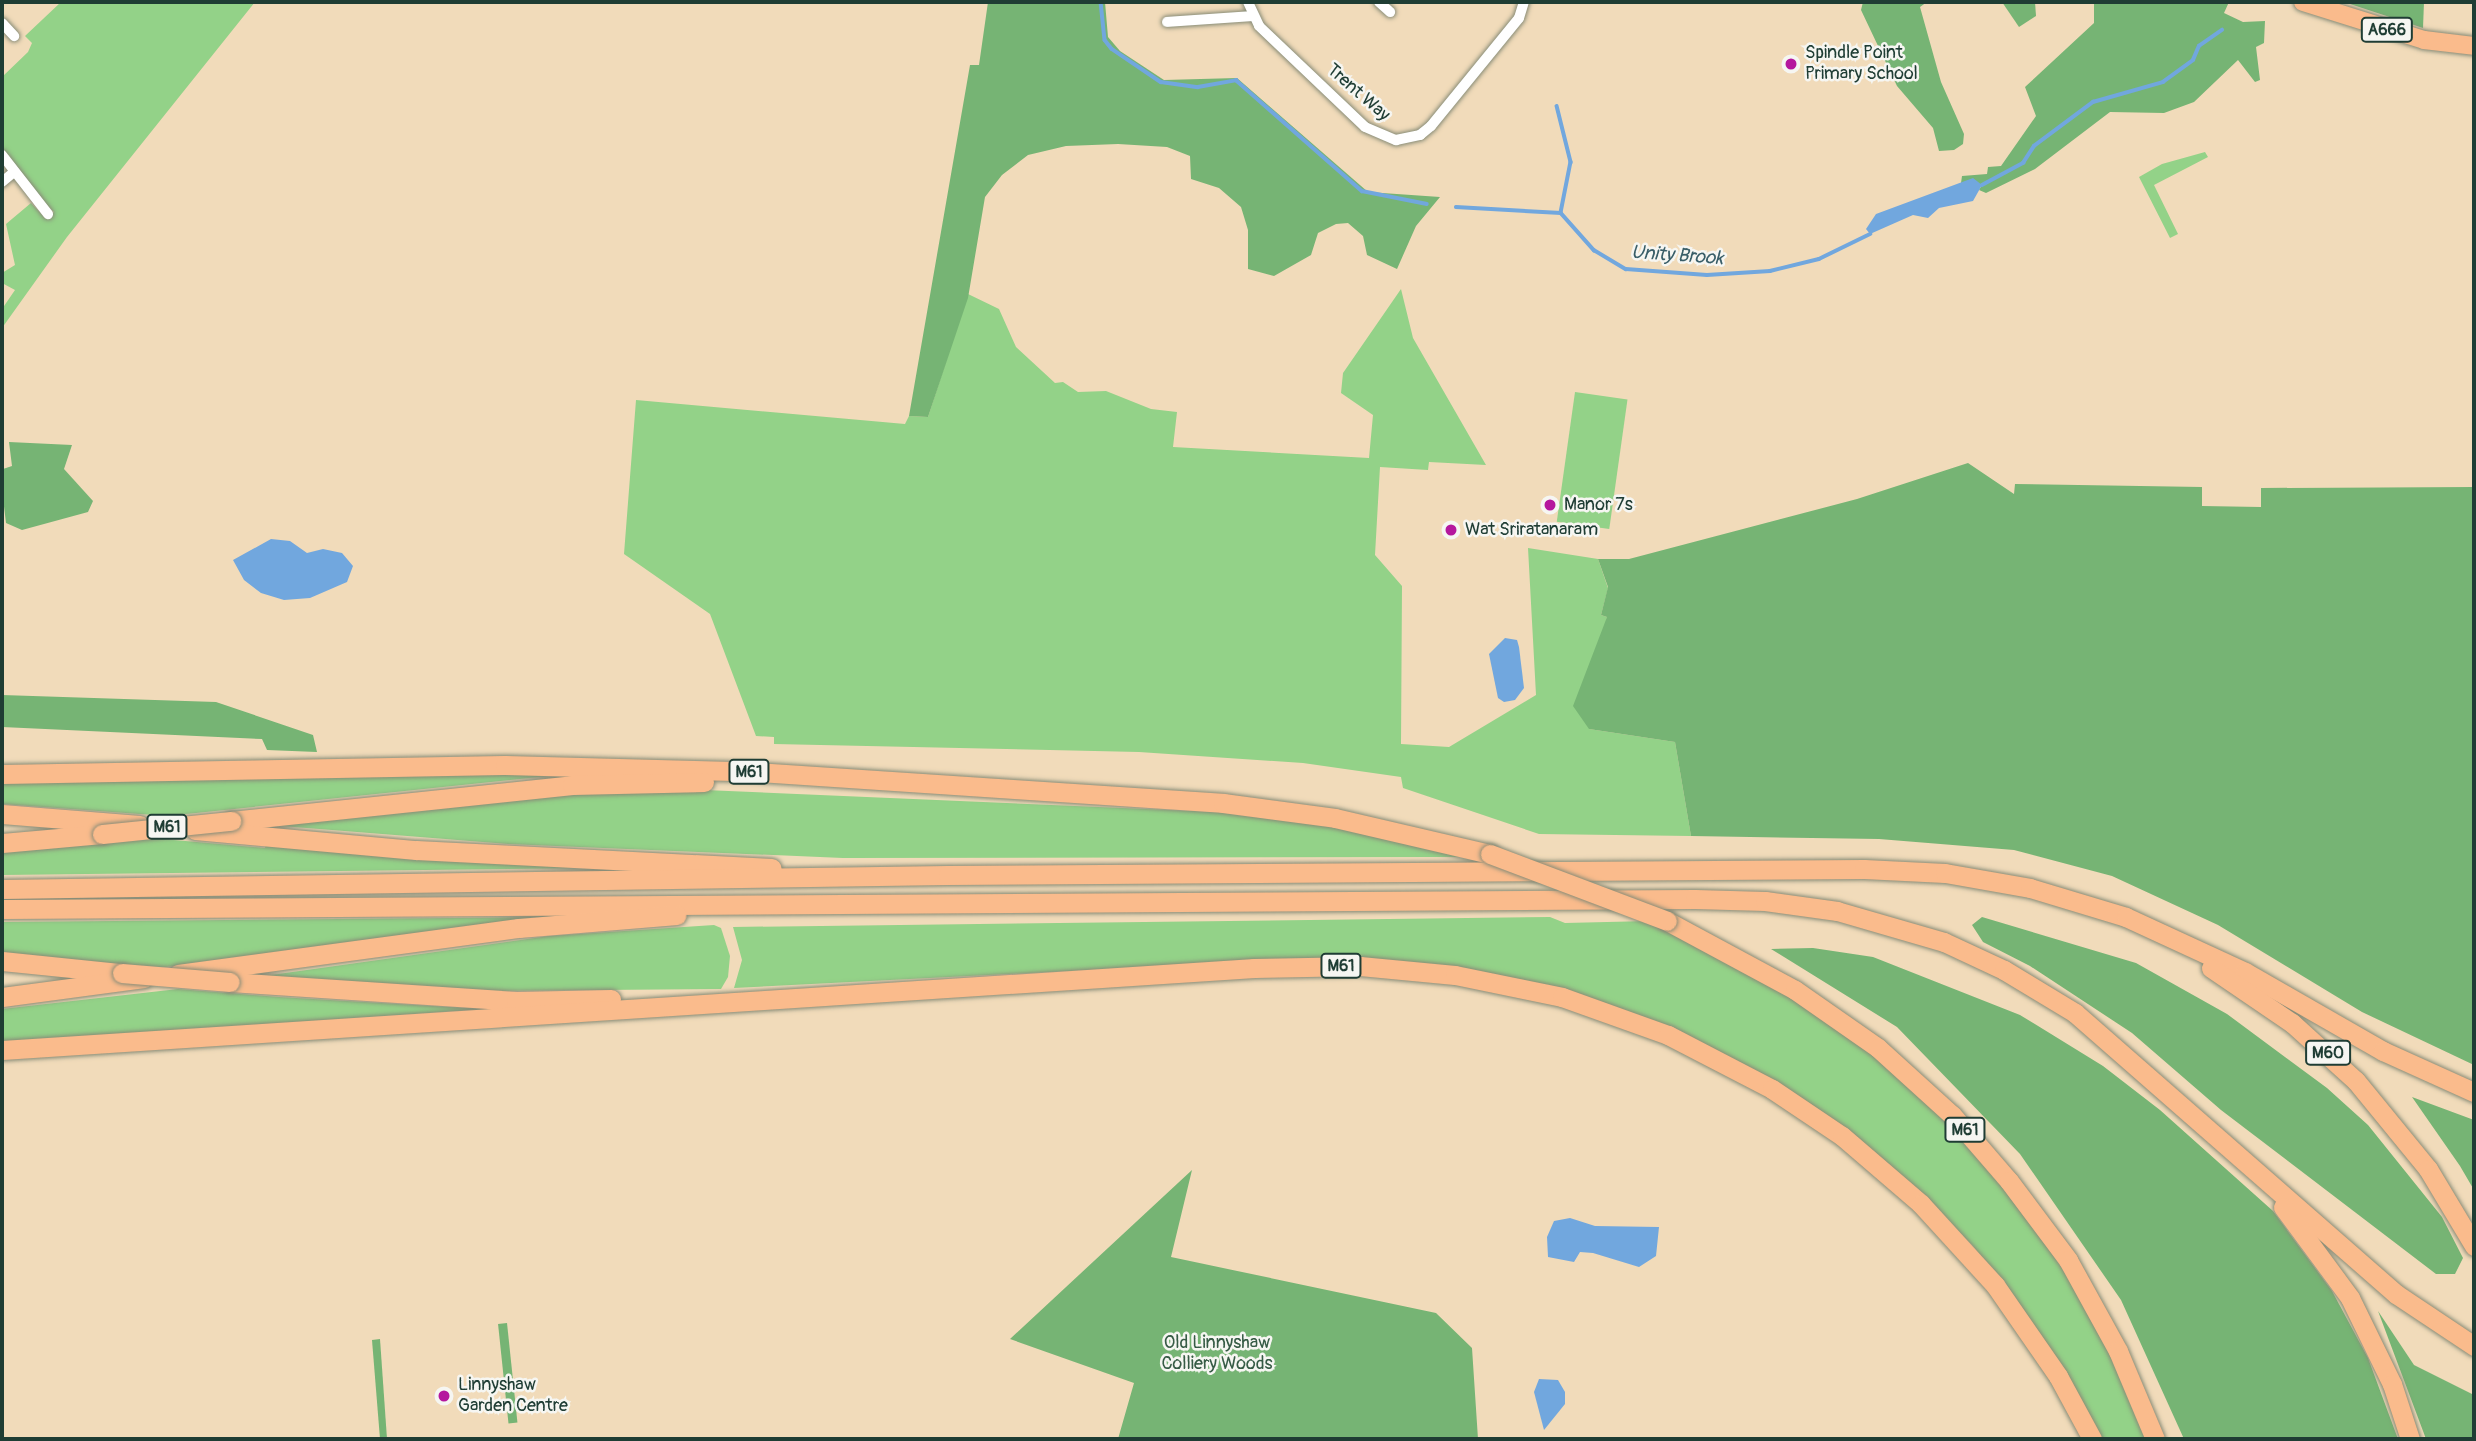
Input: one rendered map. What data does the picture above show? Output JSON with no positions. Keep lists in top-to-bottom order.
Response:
{
  "streets": {
    "highway": ["M61", "M60"],
    "main road": ["A666"],
    "street": ["Trent Way"]
  },
  "crossings": [
    ["M61", "M60"]
  ],
  "water": ["Unity Brook"],
  "parks": ["Old Linnyshaw Colliery Woods"],
  "places": [
    "Spindle Point Primary School",
    "Manor 7s",
    "Wat Sriratanaram",
    "Linnyshaw Garden Centre"
  ]
}
